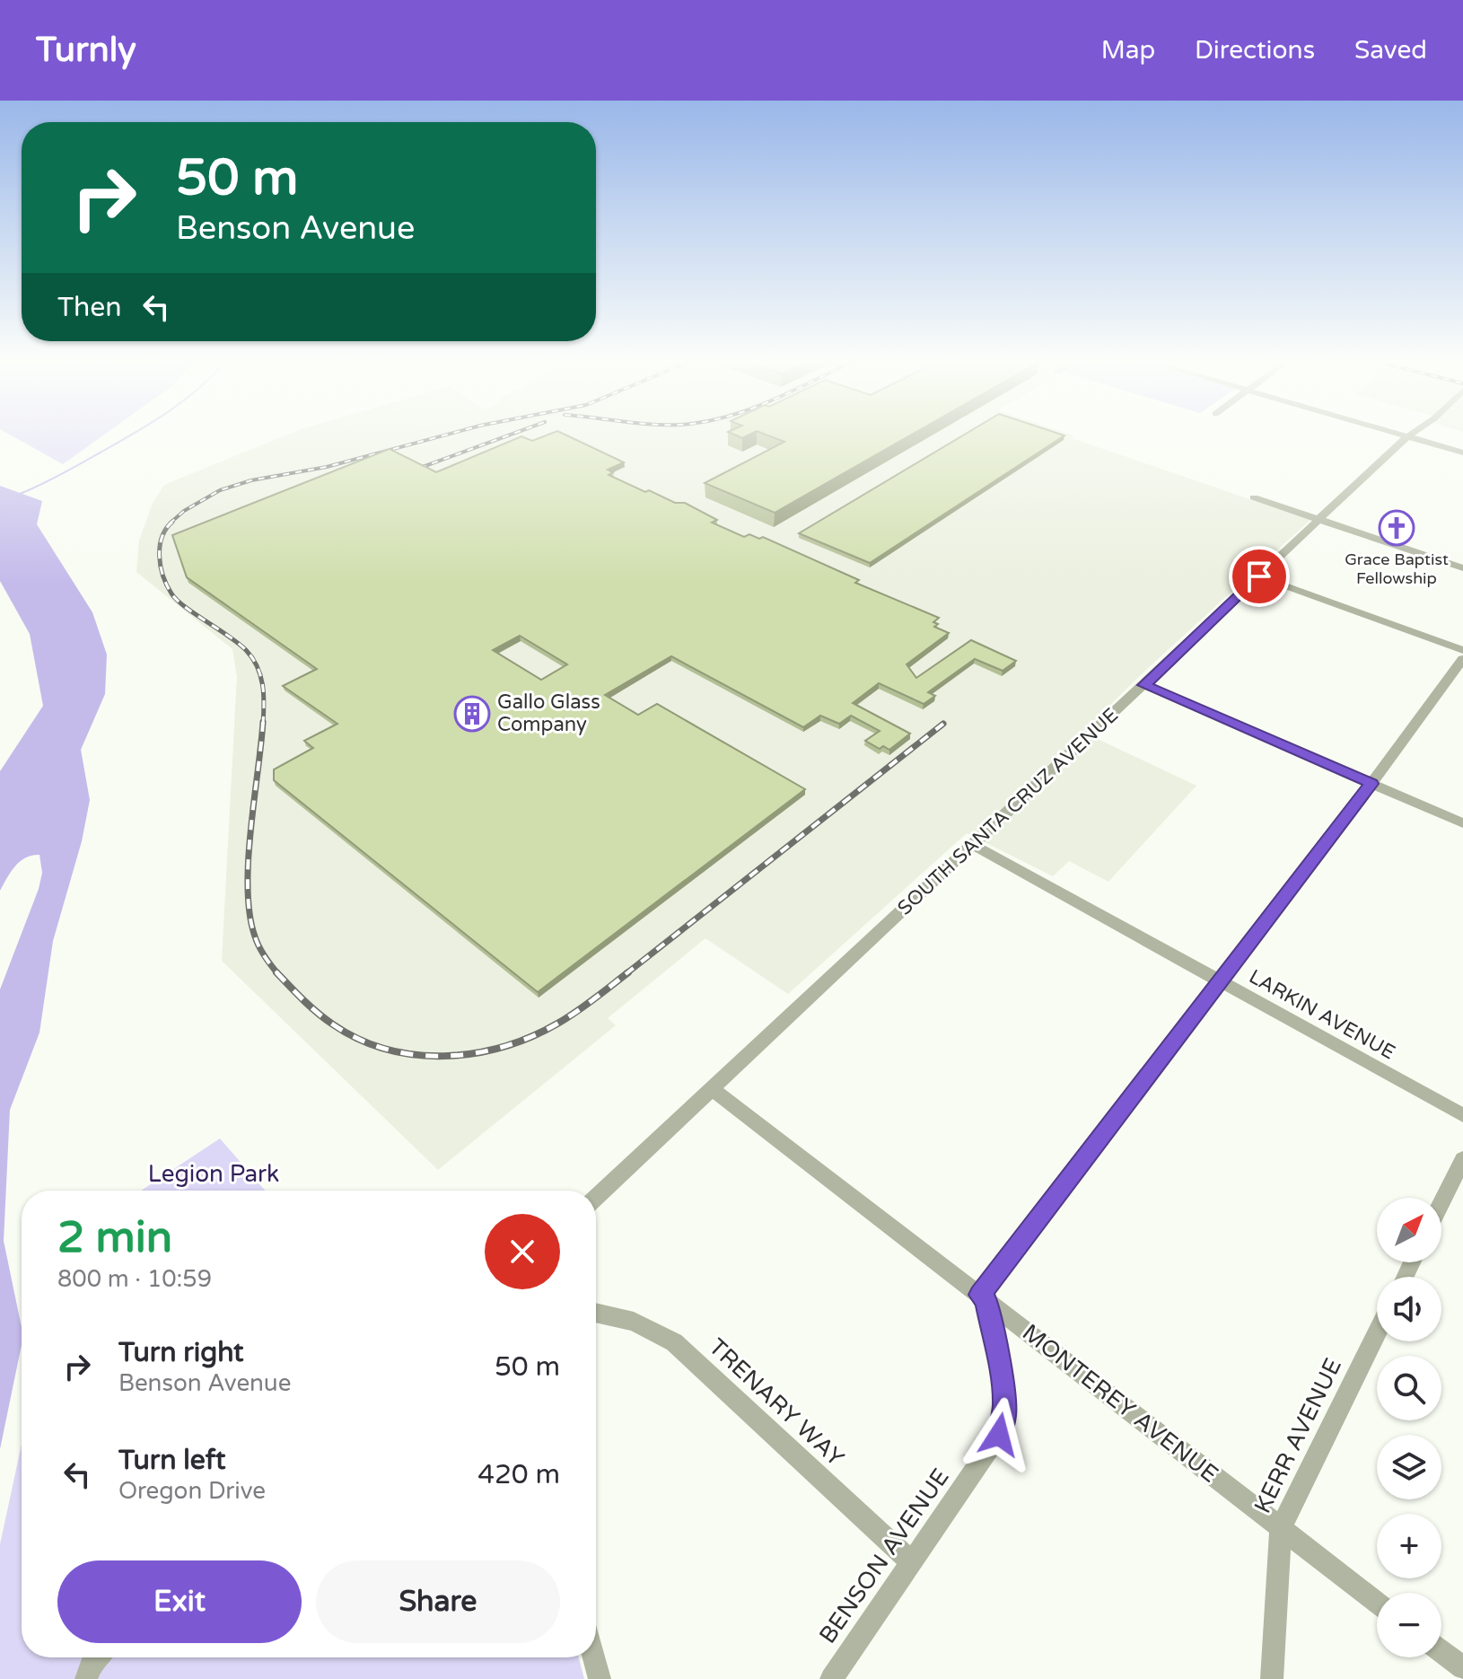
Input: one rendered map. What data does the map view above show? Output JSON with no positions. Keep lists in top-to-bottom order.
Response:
{
  "streets": {
    "street": [
      "SOUTH SANTA CRUZ AVENUE",
      "LARKIN AVENUE",
      "TRENARY WAY",
      "MONTEREY AVENUE",
      "KERR AVENUE",
      "BENSON AVENUE"
    ]
  },
  "crossings": [
    ["SOUTH SANTA CRUZ AVENUE", "LARKIN AVENUE"],
    ["SOUTH SANTA CRUZ AVENUE", "MONTEREY AVENUE"],
    ["TRENARY WAY", "BENSON AVENUE"],
    ["MONTEREY AVENUE", "KERR AVENUE"],
    ["MONTEREY AVENUE", "BENSON AVENUE"]
  ],
  "parks": ["Legion Park"],
  "places": {
    "church": ["Grace Baptist Fellowship"],
    "building": ["Gallo Glass Company"]
  },
  "north": "top right",
  "page": {
    "header": "Turnly",
    "nav": ["Map", "Directions", "Saved"],
    "turn": ["50 m", "Benson Avenue"],
    "then": "Then",
    "heading": ["2 min", "800 m · 10:59"],
    "map_buttons": ["+", "−"],
    "list": [
      {
        "name": "Turn right",
        "note": "Benson Avenue",
        "value": "50 m"
      },
      {
        "name": "Turn left",
        "note": "Oregon Drive",
        "value": "420 m"
      }
    ],
    "buttons": ["Exit", "Share"]
  }
}
